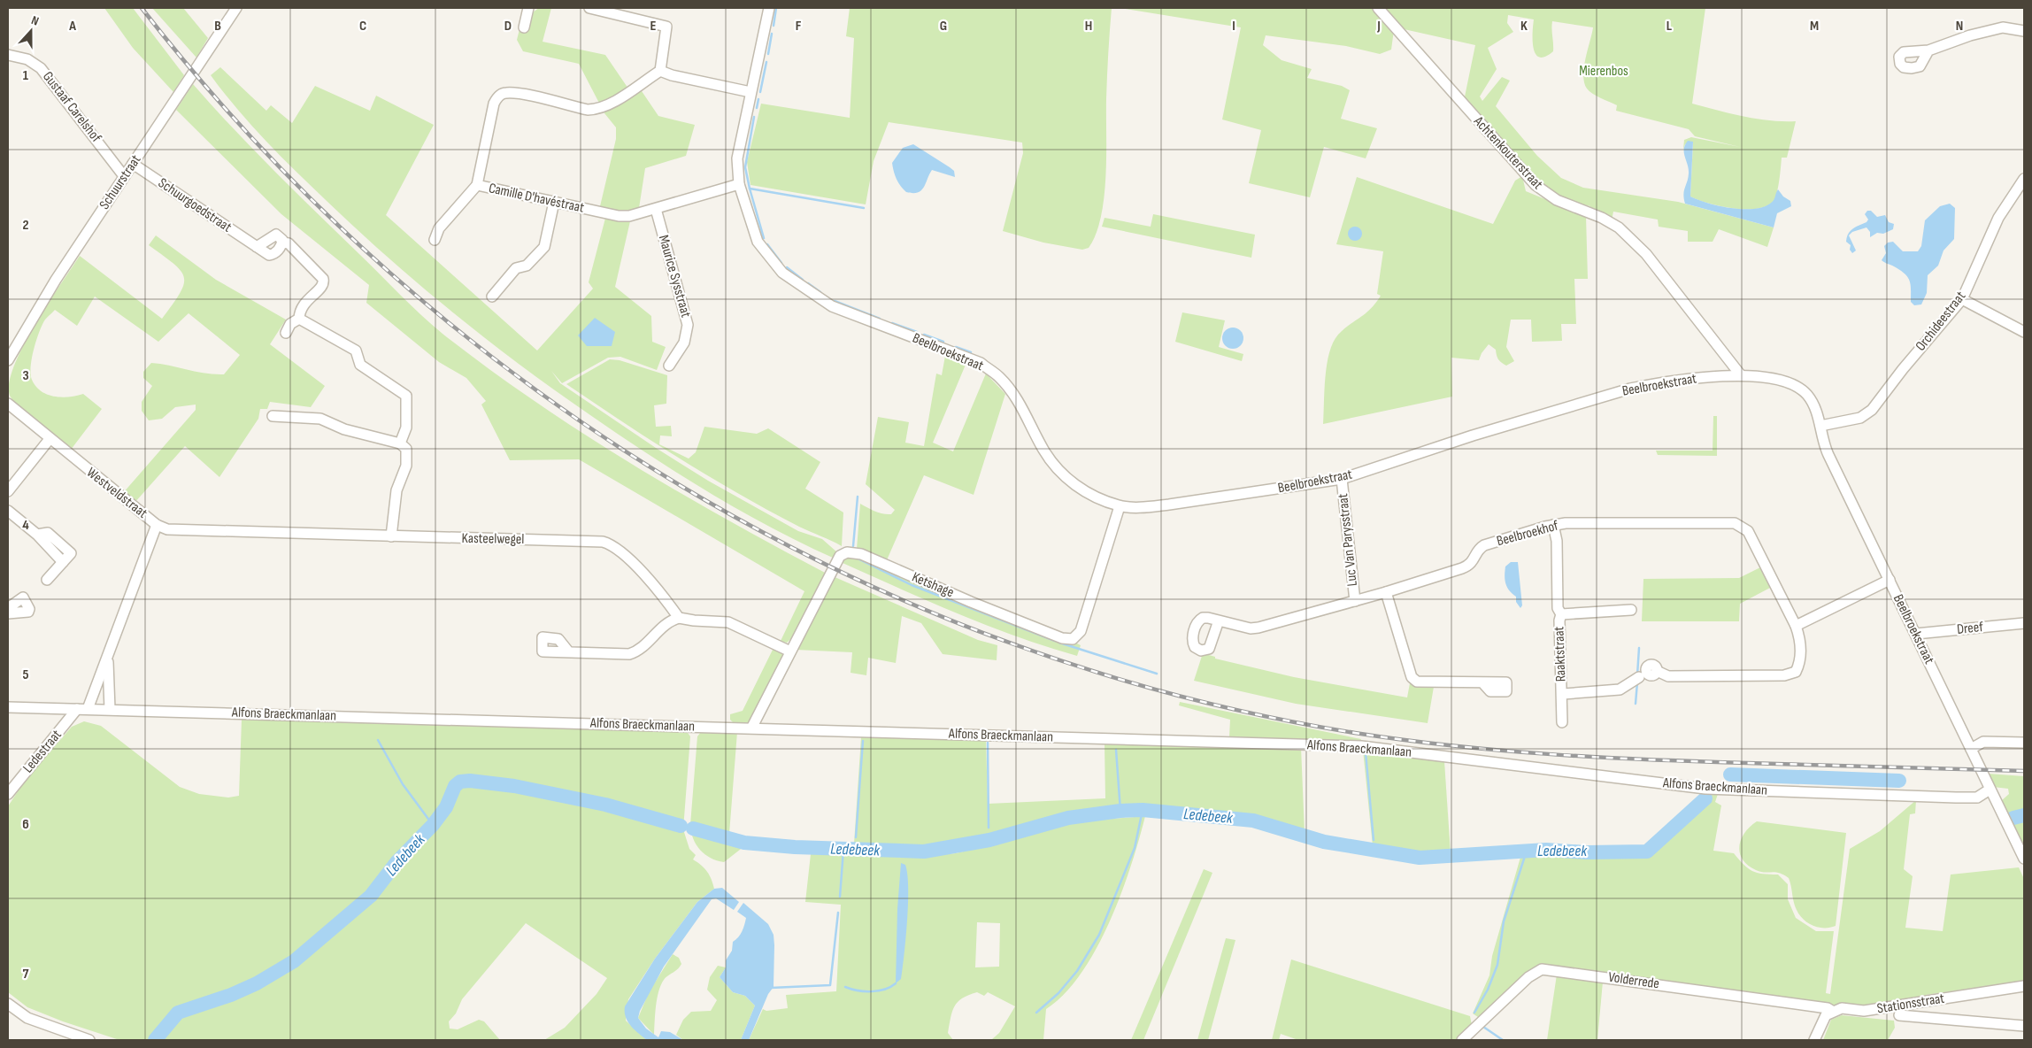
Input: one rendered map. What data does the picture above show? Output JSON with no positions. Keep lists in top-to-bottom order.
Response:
{
  "streets": {
    "street": [
      "Gustaaf Carelshof",
      "Achtenkouterstraat",
      "Schuurstraat",
      "Camille D'havéstraat",
      "Schuurgoedstraat",
      "Maurice Sysstraat",
      "Orchideestraat",
      "Beelbroekstraat",
      "Westveldstraat",
      "Beelbroekhof",
      "Kasteelwegel",
      "Luc Van Parysstraat",
      "Ketshage",
      "Dreef",
      "Raaktstraat",
      "Alfons Braeckmanlaan",
      "Ledestraat",
      "Volderrede",
      "Stationsstraat"
    ]
  },
  "crossings": [
    ["Gustaaf Carelshof", "Schuurstraat"],
    ["Achtenkouterstraat", "Beelbroekstraat"],
    ["Schuurstraat", "Schuurgoedstraat"],
    ["Camille D'havéstraat", "Maurice Sysstraat"],
    ["Camille D'havéstraat", "Beelbroekstraat"],
    ["Orchideestraat", "Beelbroekstraat"],
    ["Beelbroekstraat", "Luc Van Parysstraat"],
    ["Beelbroekstraat", "Ketshage"],
    ["Beelbroekstraat", "Dreef"],
    ["Beelbroekstraat", "Alfons Braeckmanlaan"],
    ["Westveldstraat", "Kasteelwegel"],
    ["Westveldstraat", "Alfons Braeckmanlaan"],
    ["Westveldstraat", "Ledestraat"],
    ["Beelbroekhof", "Luc Van Parysstraat"],
    ["Beelbroekhof", "Raaktstraat"],
    ["Ketshage", "Alfons Braeckmanlaan"],
    ["Alfons Braeckmanlaan", "Ledestraat"],
    ["Volderrede", "Stationsstraat"]
  ],
  "water": ["Ledebeek"],
  "parks": ["Mierenbos"],
  "north": "top",
  "grid": {
    "columns": [
      "A",
      "B",
      "C",
      "D",
      "E",
      "F",
      "G",
      "H",
      "I",
      "J",
      "K",
      "L",
      "M",
      "N"
    ],
    "rows": [
      "1",
      "2",
      "3",
      "4",
      "5",
      "6",
      "7"
    ]
  }
}
